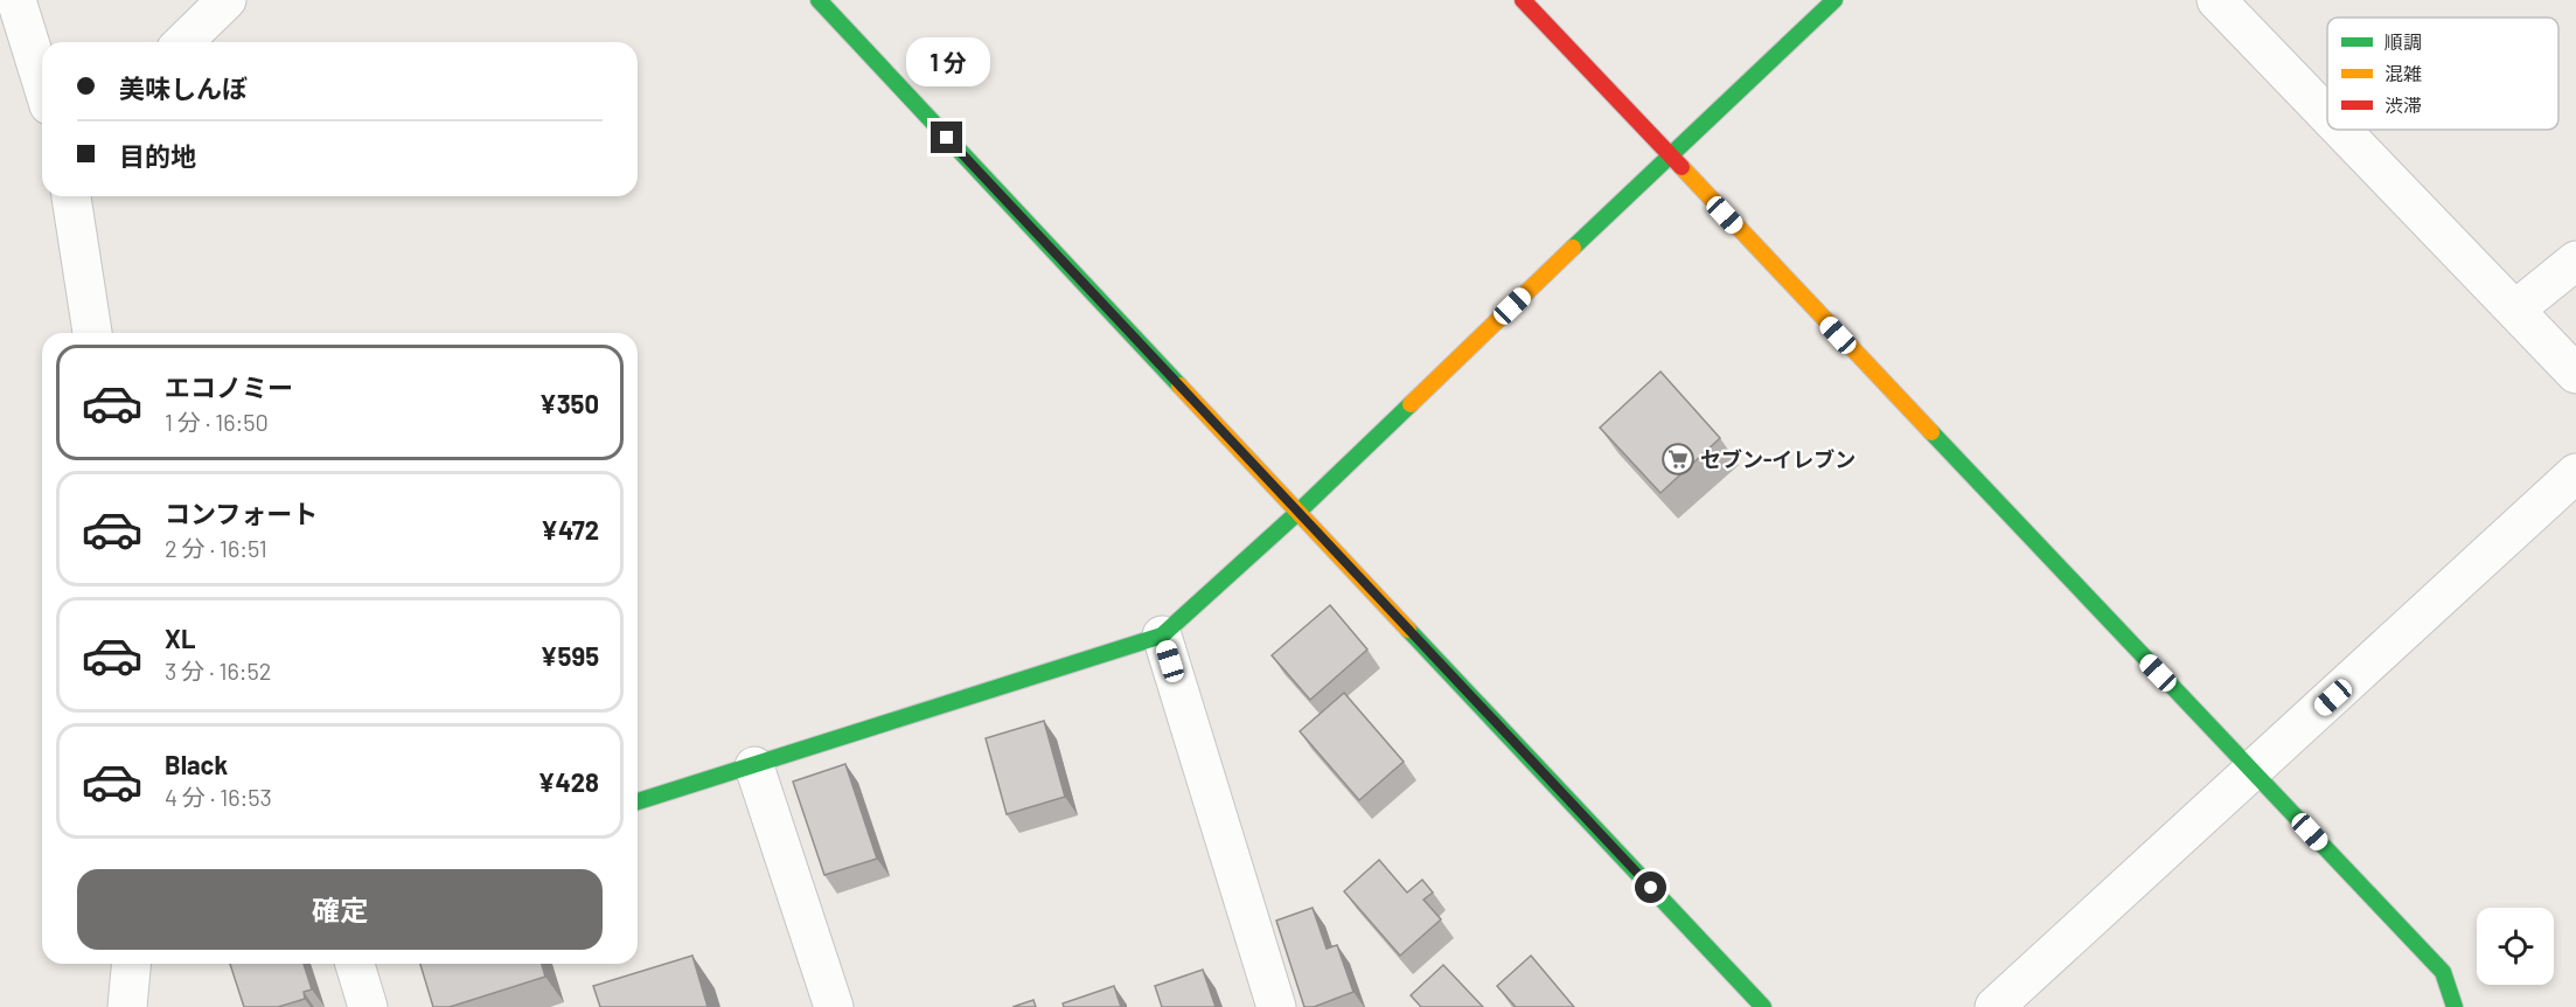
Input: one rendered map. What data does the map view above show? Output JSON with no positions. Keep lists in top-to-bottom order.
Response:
{
  "places": {
    "supermarket": ["セブン-イレブン"]
  },
  "legend": ["順調", "混雑", "渋滞"],
  "page": {
    "bubble": "1 分",
    "banner": ["美味しんぼ", "目的地"],
    "list": [
      {
        "name": "エコノミー",
        "note": "1 分 · 16:50",
        "value": "¥350"
      },
      {
        "name": "コンフォート",
        "note": "2 分 · 16:51",
        "value": "¥472"
      },
      {
        "name": "XL",
        "note": "3 分 · 16:52",
        "value": "¥595"
      },
      {
        "name": "Black",
        "note": "4 分 · 16:53",
        "value": "¥428"
      }
    ],
    "buttons": "確定"
  }
}
